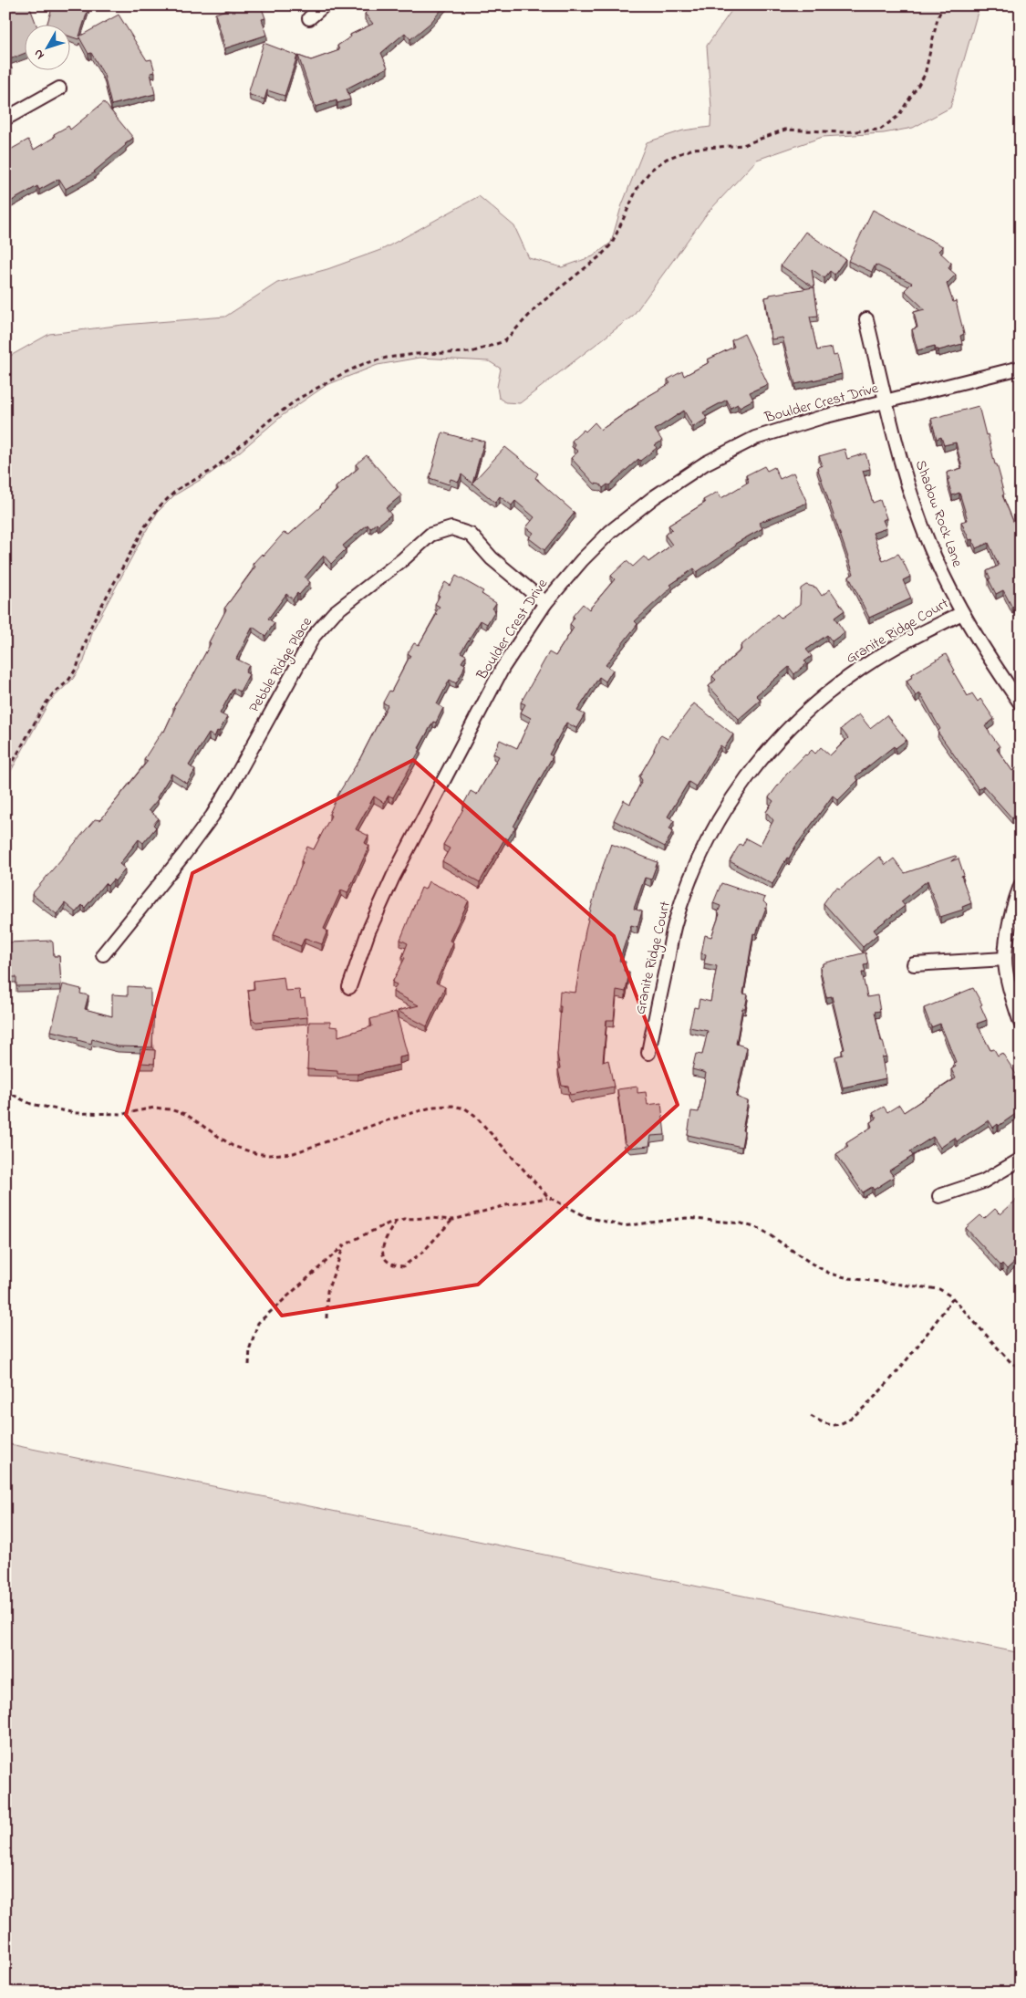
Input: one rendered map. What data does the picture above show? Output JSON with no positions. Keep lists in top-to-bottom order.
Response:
{
  "streets": {
    "street": [
      "Boulder Crest Drive",
      "Shadow Rock Lane",
      "Granite Ridge Court",
      "Pebble Ridge Place"
    ]
  },
  "crossings": [
    ["Boulder Crest Drive", "Shadow Rock Lane"],
    ["Boulder Crest Drive", "Pebble Ridge Place"],
    ["Shadow Rock Lane", "Granite Ridge Court"]
  ],
  "north": "bottom left"
}
